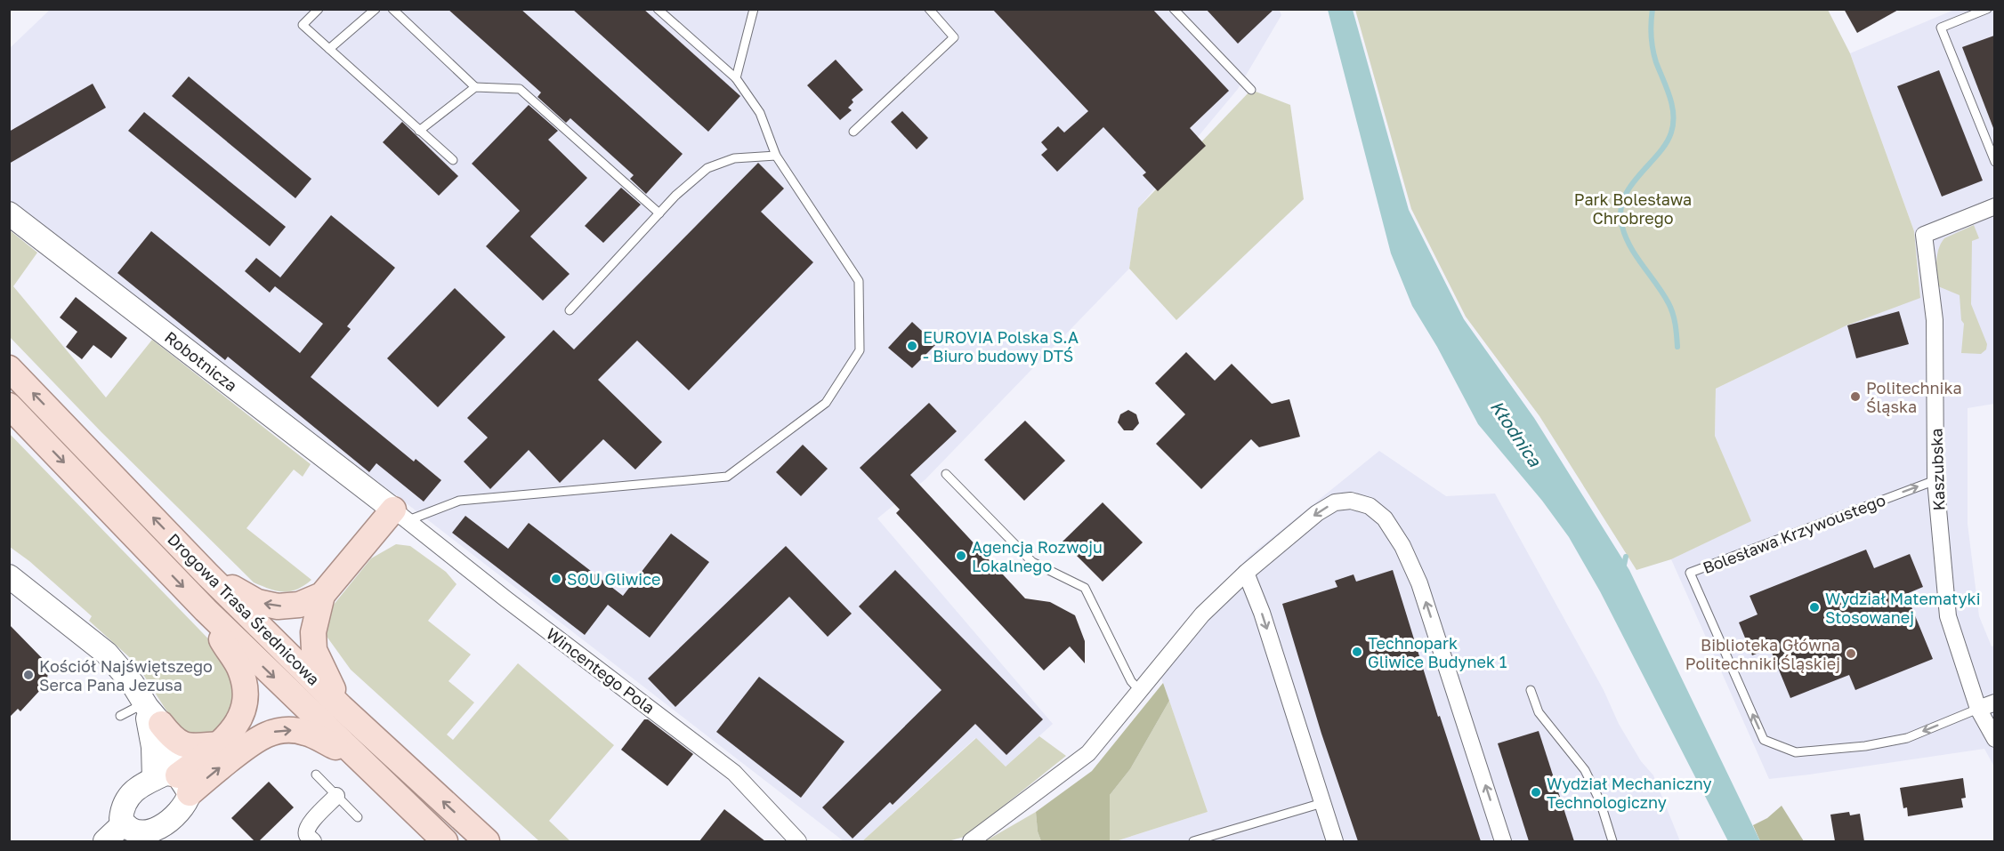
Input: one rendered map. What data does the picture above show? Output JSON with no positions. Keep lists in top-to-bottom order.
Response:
{
  "streets": {
    "main road": ["Drogowa Trasa Średnicowa"],
    "street": [
      "Robotnicza",
      "Kaszubska",
      "Bolesława Krzywoustego",
      "Wincentego Pola"
    ]
  },
  "crossings": [
    ["Robotnicza", "Wincentego Pola"],
    ["Kaszubska", "Bolesława Krzywoustego"]
  ],
  "water": ["Kłodnica"],
  "parks": ["Park Bolesława Chrobrego"],
  "places": [
    "EUROVIA Polska S.A - Biuro budowy DTŚ",
    "Politechnika Śląska",
    "Agencja Rozwoju Lokalnego",
    "SOU Gliwice",
    "Wydział Matematyki Stosowanej",
    "Technopark Gliwice Budynek 1",
    "Biblioteka Główna Politechniki Śląskiej",
    "Kościół Najświętszego Serca Pana Jezusa",
    "Wydział Mechaniczny Technologiczny"
  ]
}
